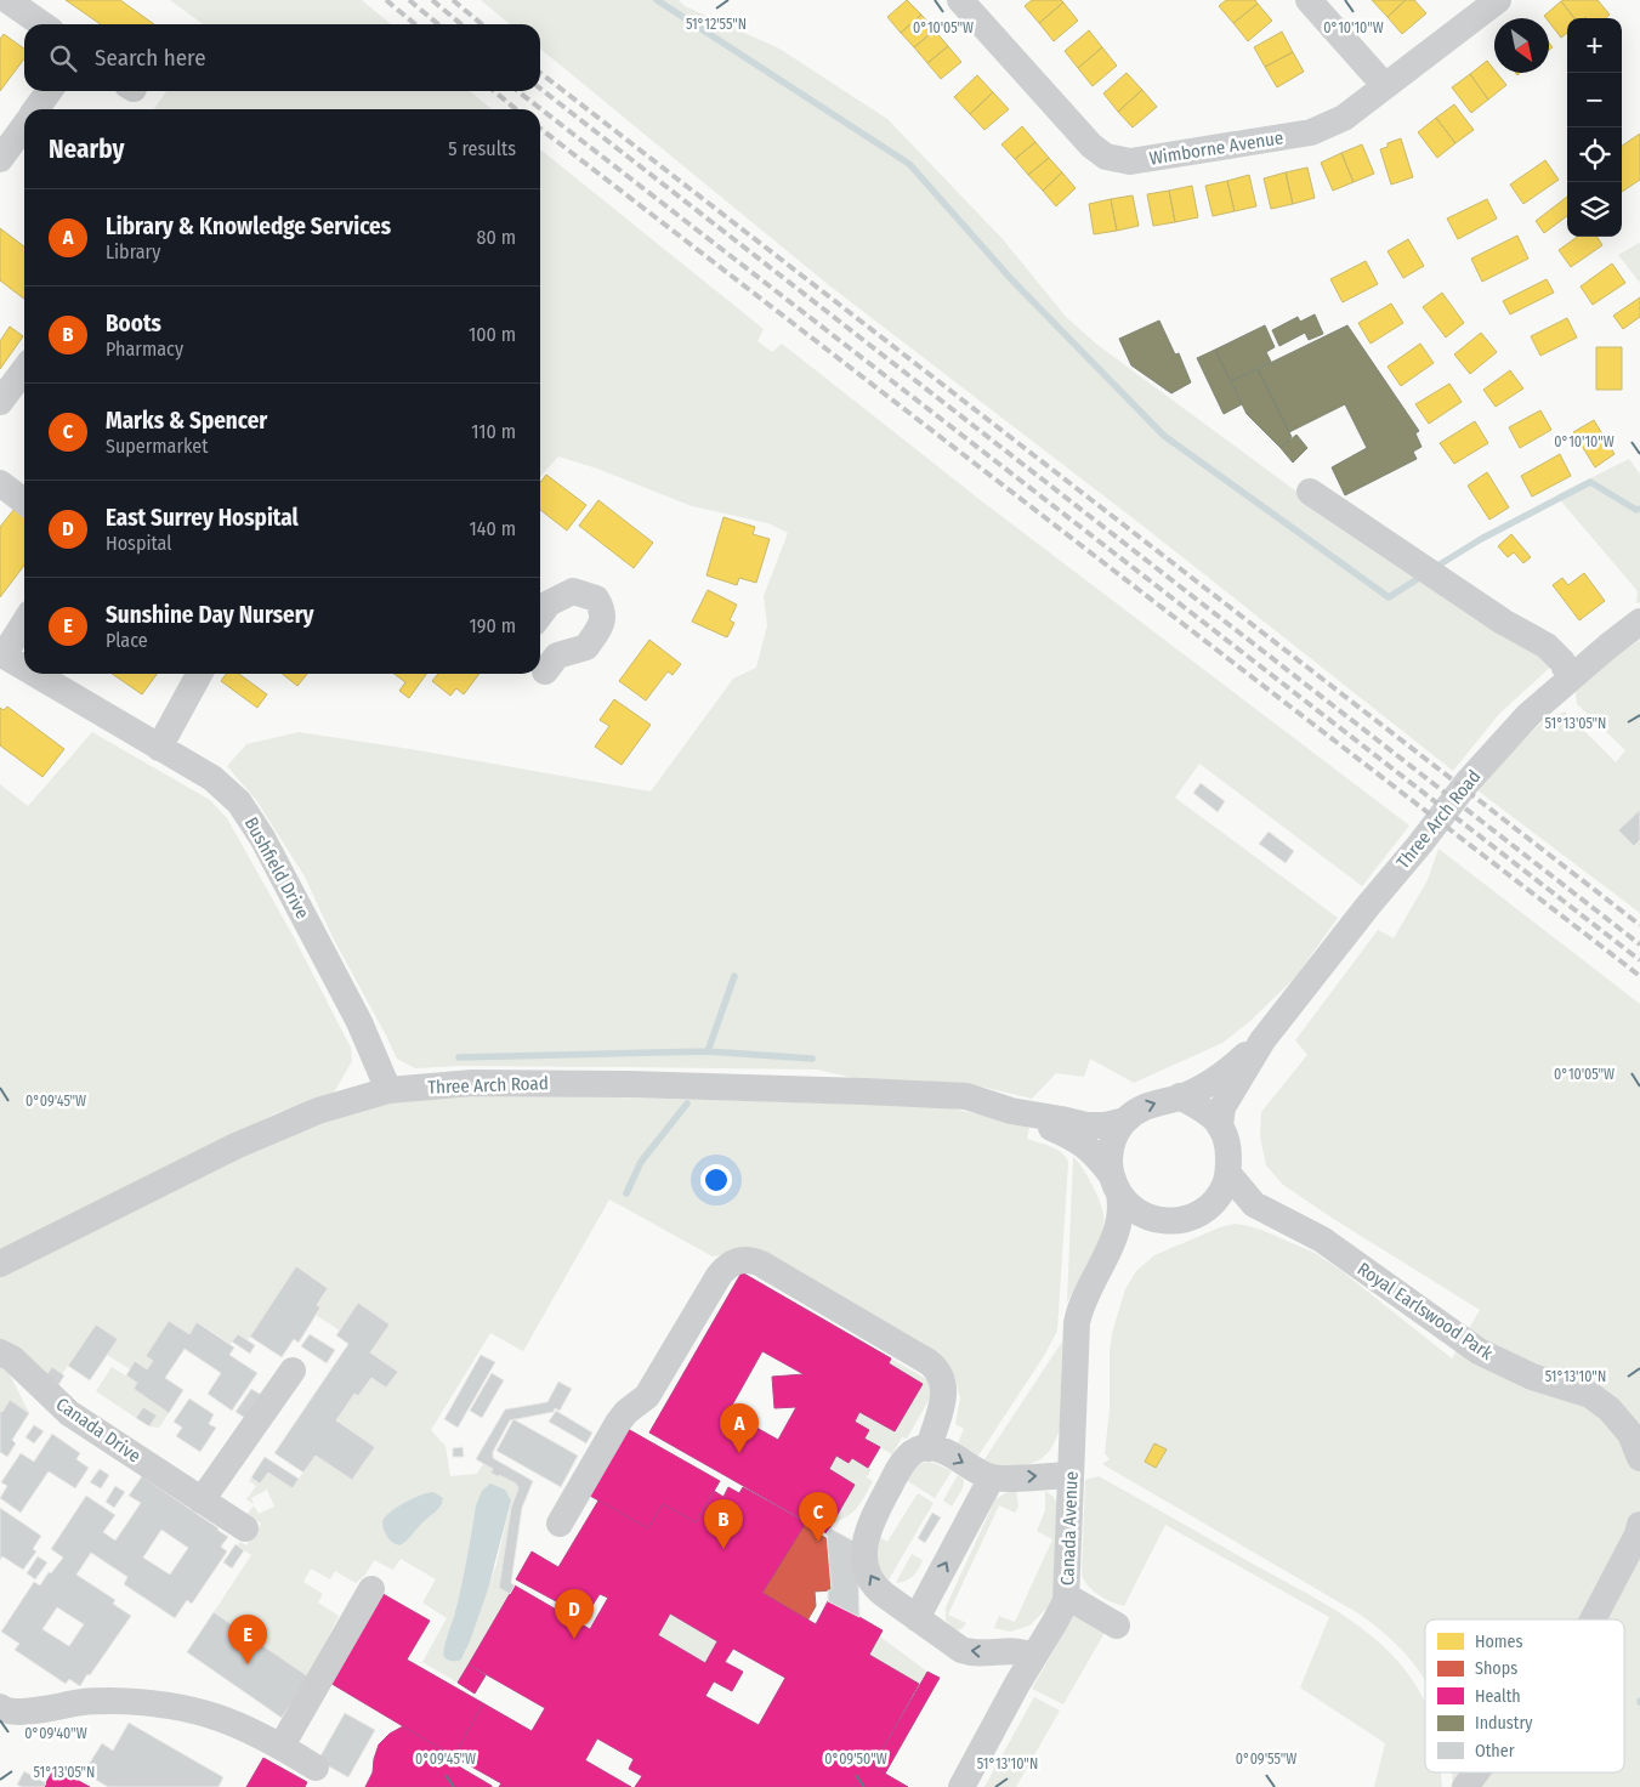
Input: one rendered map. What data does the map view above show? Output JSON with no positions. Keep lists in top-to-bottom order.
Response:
{
  "streets": {
    "street": [
      "Wimborne Avenue",
      "Three Arch Road",
      "Bushfield Drive",
      "Royal Earlswood Park",
      "Canada Drive",
      "Canada Avenue"
    ]
  },
  "crossings": [
    ["Three Arch Road", "Bushfield Drive"],
    ["Three Arch Road", "Royal Earlswood Park"],
    ["Three Arch Road", "Canada Avenue"],
    ["Royal Earlswood Park", "Canada Avenue"]
  ],
  "legend": [
    "Homes",
    "Shops",
    "Health",
    "Industry",
    "Other"
  ],
  "north": "bottom right",
  "page": {
    "map_buttons": ["+", "−"],
    "search": "Search here",
    "heading": ["Nearby", "5 results"],
    "list": [
      {
        "mark": "A",
        "name": "Library & Knowledge Services",
        "note": "Library",
        "value": "80 m"
      },
      {
        "mark": "B",
        "name": "Boots",
        "note": "Pharmacy",
        "value": "100 m"
      },
      {
        "mark": "C",
        "name": "Marks & Spencer",
        "note": "Supermarket",
        "value": "110 m"
      },
      {
        "mark": "D",
        "name": "East Surrey Hospital",
        "note": "Hospital",
        "value": "140 m"
      },
      {
        "mark": "E",
        "name": "Sunshine Day Nursery",
        "note": "Place",
        "value": "190 m"
      }
    ],
    "pins": [
      "A",
      "C",
      "B",
      "D",
      "E"
    ]
  },
  "coordinates": [
    "51°12'55\"N",
    "0°10'05\"W",
    "0°10'10\"W",
    "51°13'05\"N",
    "0°09'45\"W",
    "51°13'10\"N",
    "0°09'40\"W",
    "0°09'50\"W",
    "0°09'55\"W"
  ]
}
